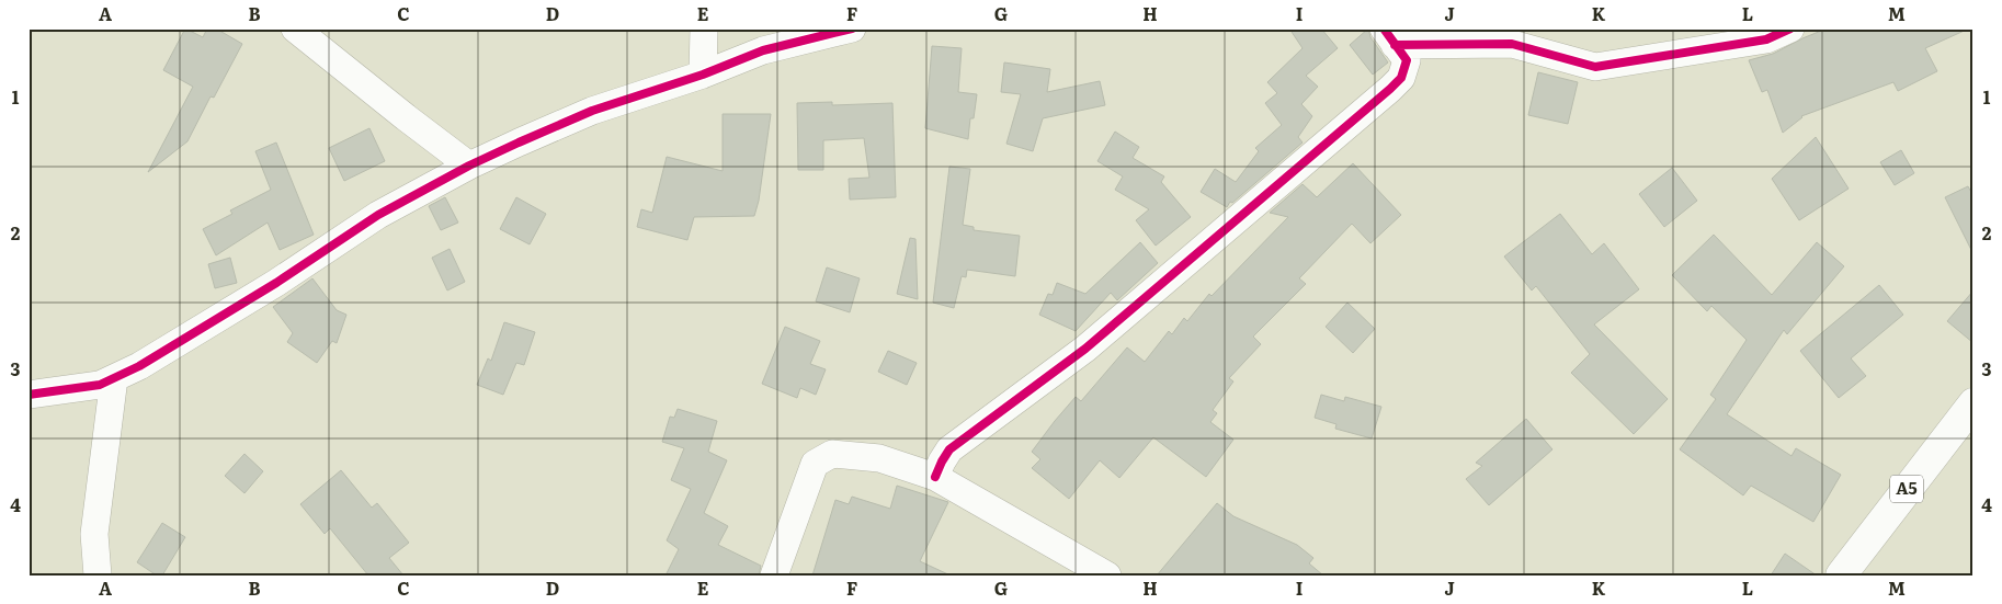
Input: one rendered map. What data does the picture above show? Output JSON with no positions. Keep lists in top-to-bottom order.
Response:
{
  "streets": {
    "main road": ["A5"]
  },
  "grid": {
    "columns": [
      "A",
      "B",
      "C",
      "D",
      "E",
      "F",
      "G",
      "H",
      "I",
      "J",
      "K",
      "L",
      "M"
    ],
    "rows": [
      "1",
      "2",
      "3",
      "4"
    ]
  }
}
